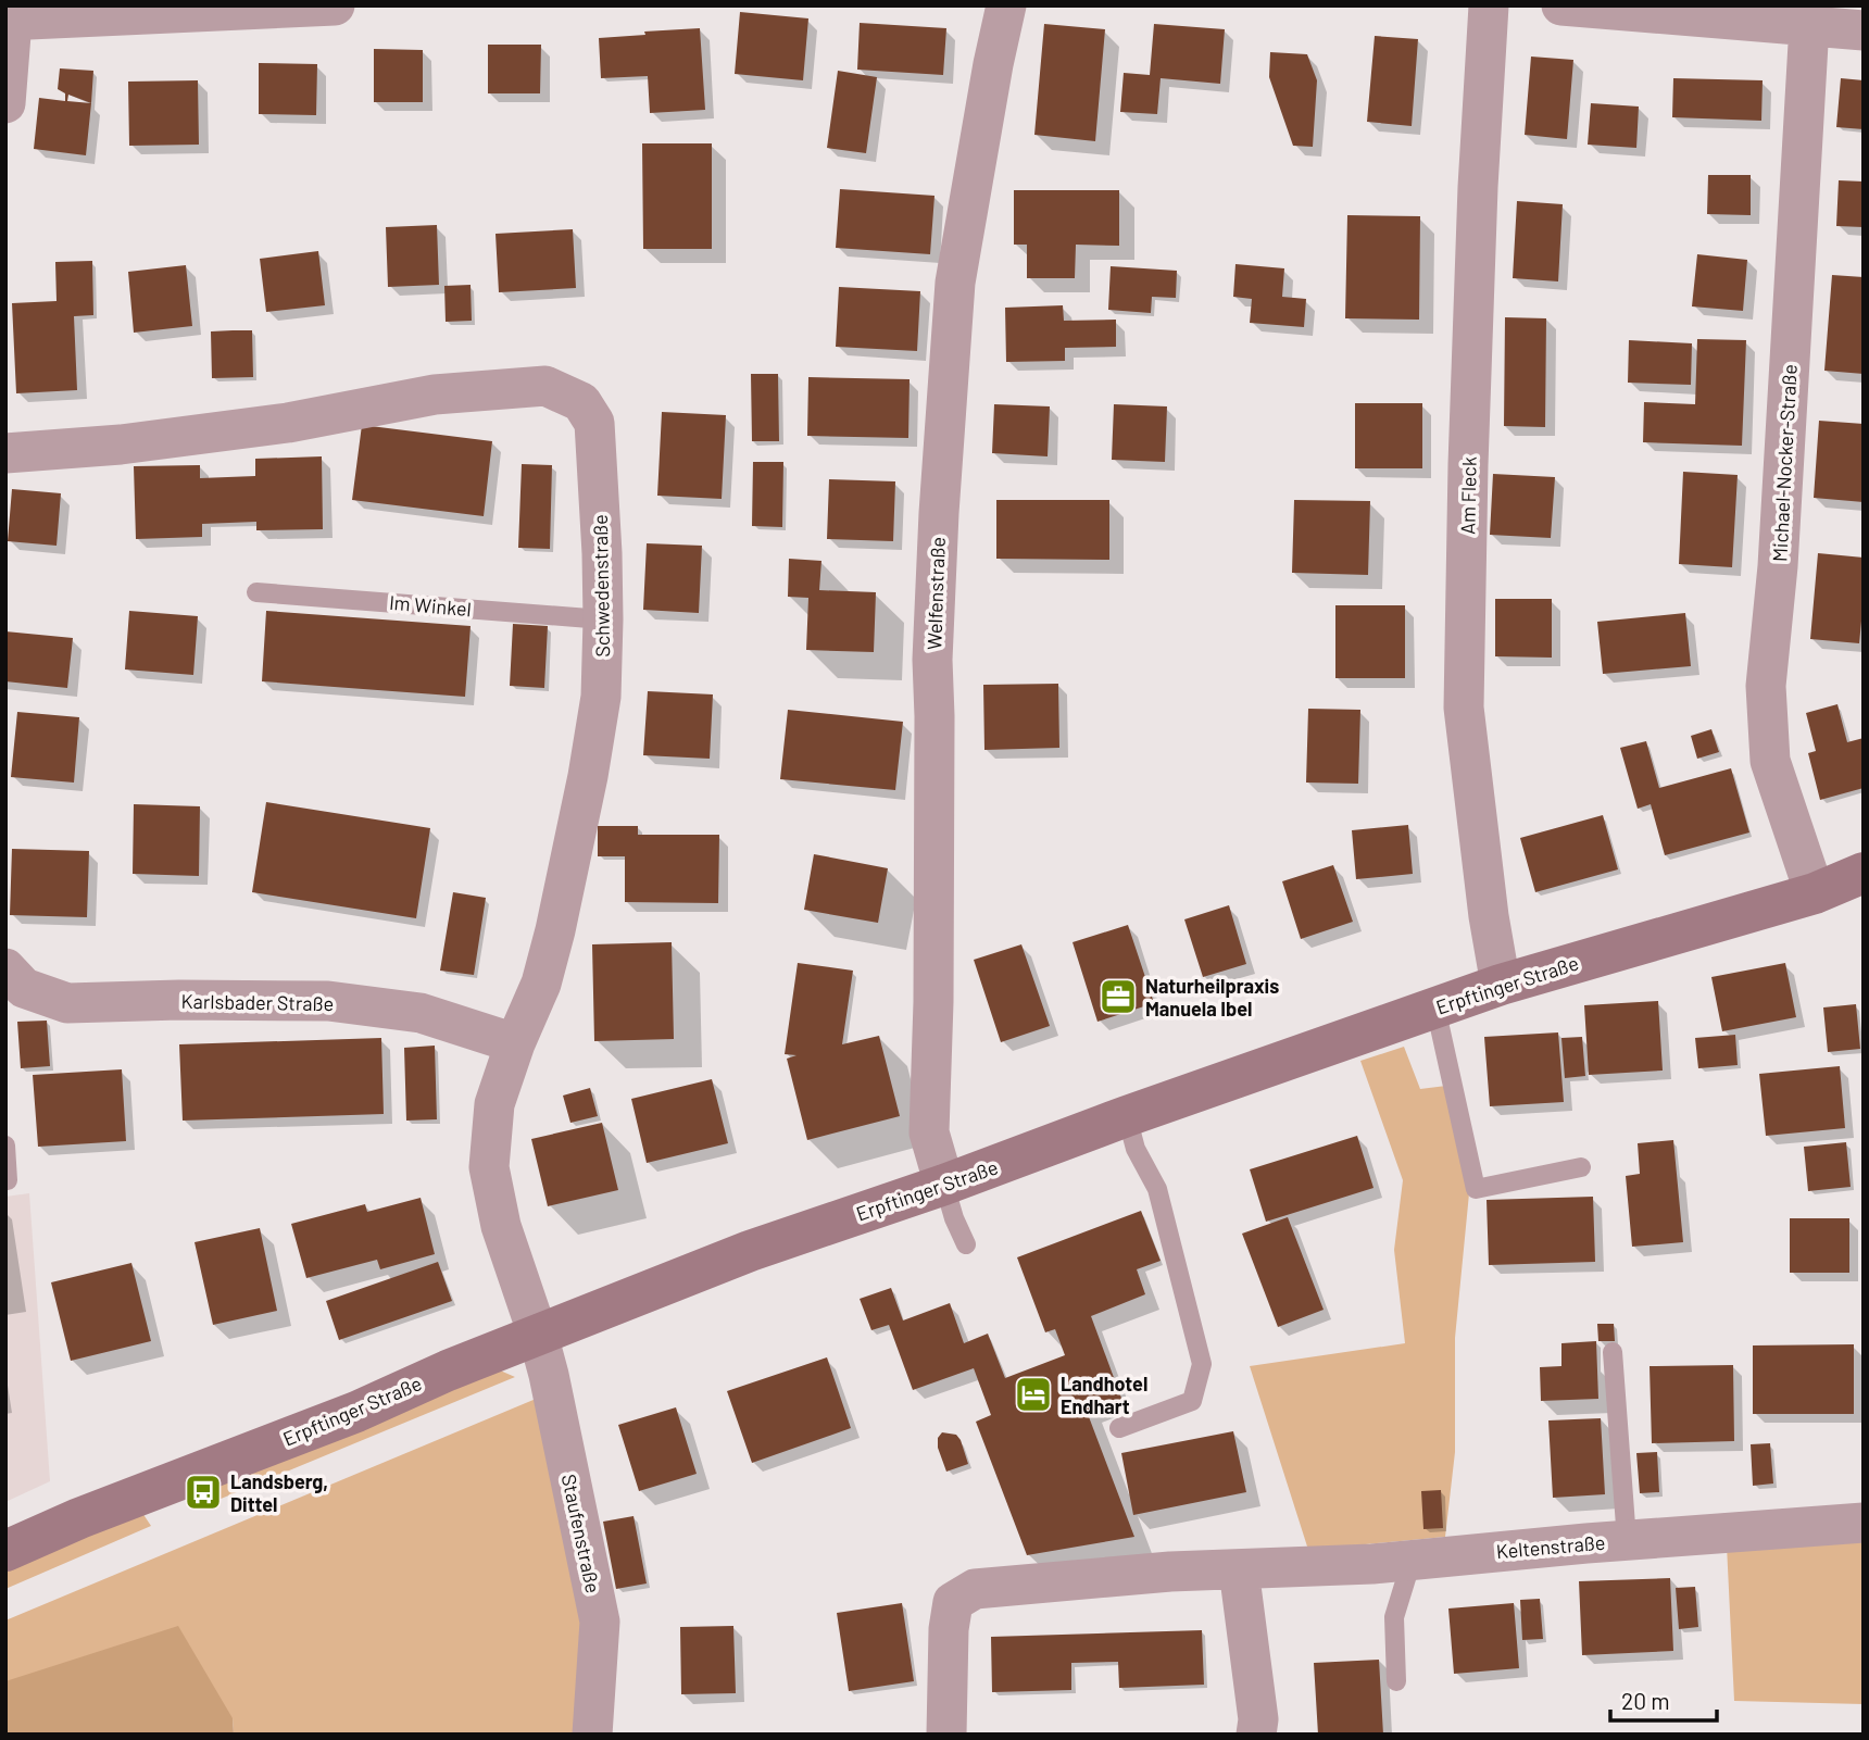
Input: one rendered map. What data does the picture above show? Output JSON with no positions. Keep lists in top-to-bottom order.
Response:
{
  "streets": {
    "street": [
      "Michael-Nocker-Straße",
      "Am Fleck",
      "Schwedenstraße",
      "Welfenstraße",
      "Erpftinger Straße",
      "Karlsbader Straße",
      "Staufenstraße",
      "Keltenstraße"
    ],
    "lane": ["Im Winkel"]
  },
  "crossings": [
    ["Michael-Nocker-Straße", "Erpftinger Straße"],
    ["Am Fleck", "Erpftinger Straße"],
    ["Schwedenstraße", "Im Winkel"],
    ["Schwedenstraße", "Erpftinger Straße"],
    ["Schwedenstraße", "Karlsbader Straße"],
    ["Schwedenstraße", "Staufenstraße"],
    ["Welfenstraße", "Erpftinger Straße"],
    ["Erpftinger Straße", "Staufenstraße"]
  ],
  "places": {
    "office": ["Naturheilpraxis Manuela Ibel"],
    "hotel": ["Landhotel Endhart"],
    "bus stop": ["Landsberg, Dittel"]
  },
  "scale_bar": "20 m"
}
